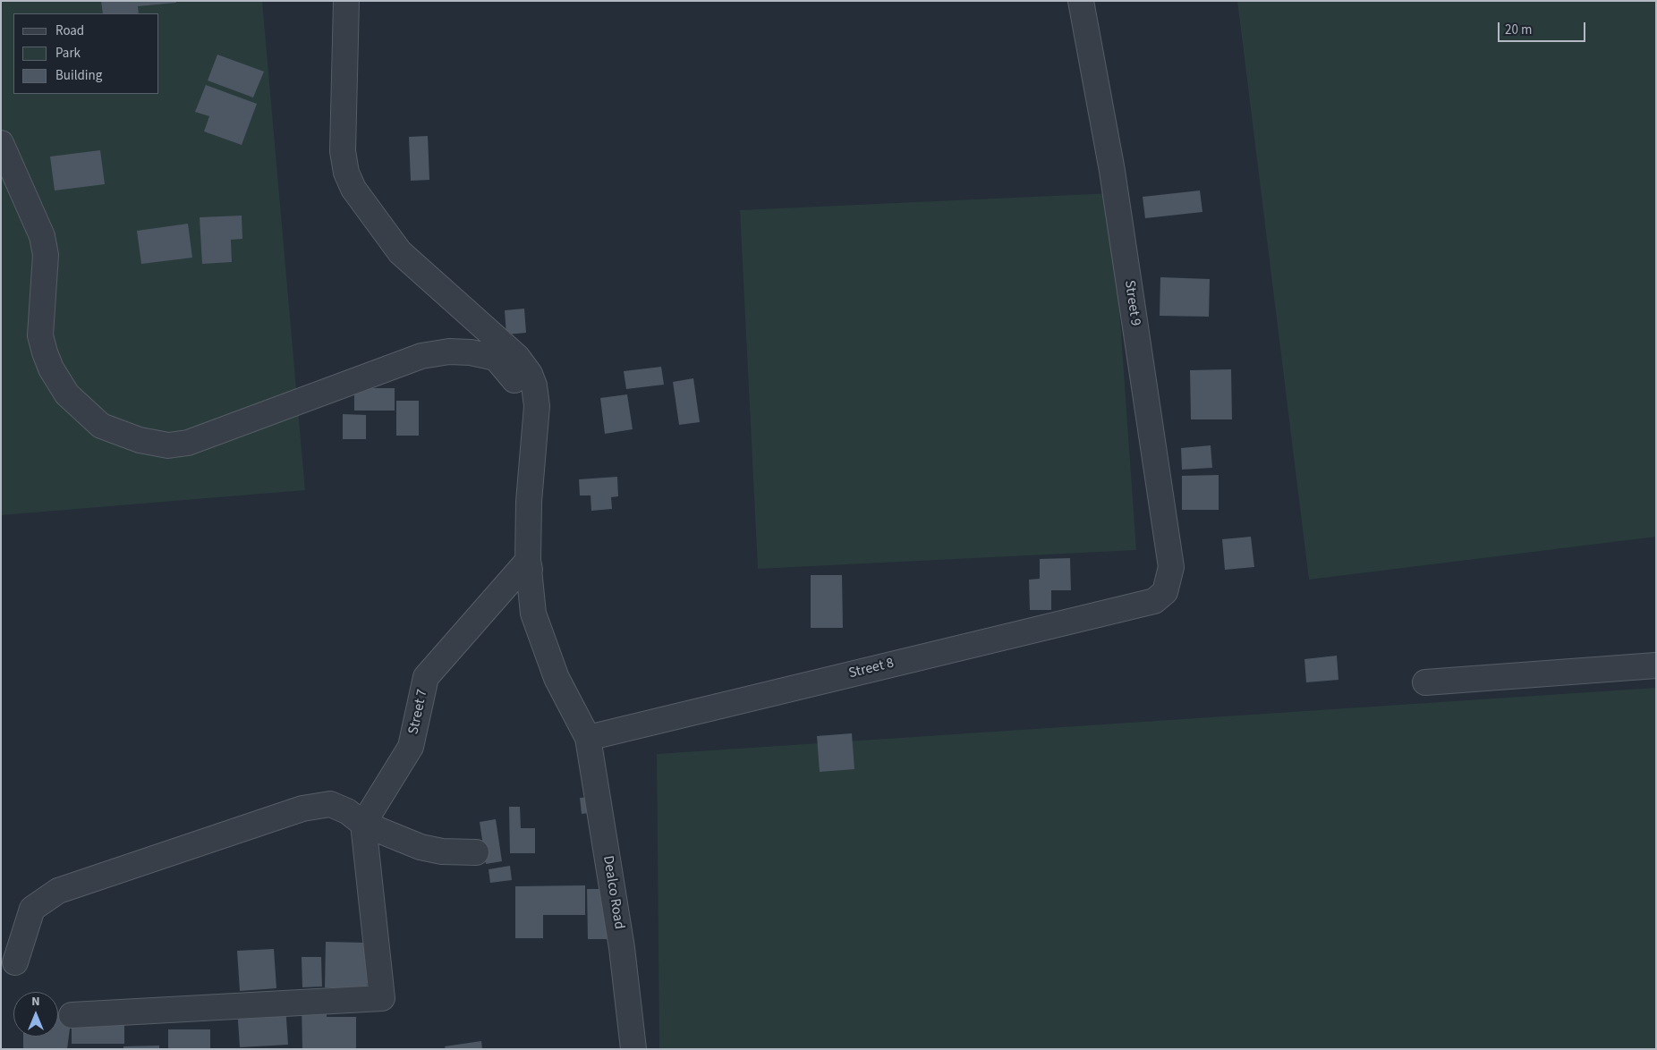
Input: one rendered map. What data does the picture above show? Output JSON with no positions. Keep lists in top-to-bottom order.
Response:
{
  "streets": {
    "street": [
      "Street 9",
      "Street 8",
      "Street 7",
      "Dealco Road"
    ]
  },
  "crossings": [
    ["Street 9", "Street 8"],
    ["Street 8", "Dealco Road"],
    ["Street 7", "Dealco Road"]
  ],
  "legend": ["Road", "Park", "Building"],
  "scale_bar": "20 m",
  "north": "top"
}
